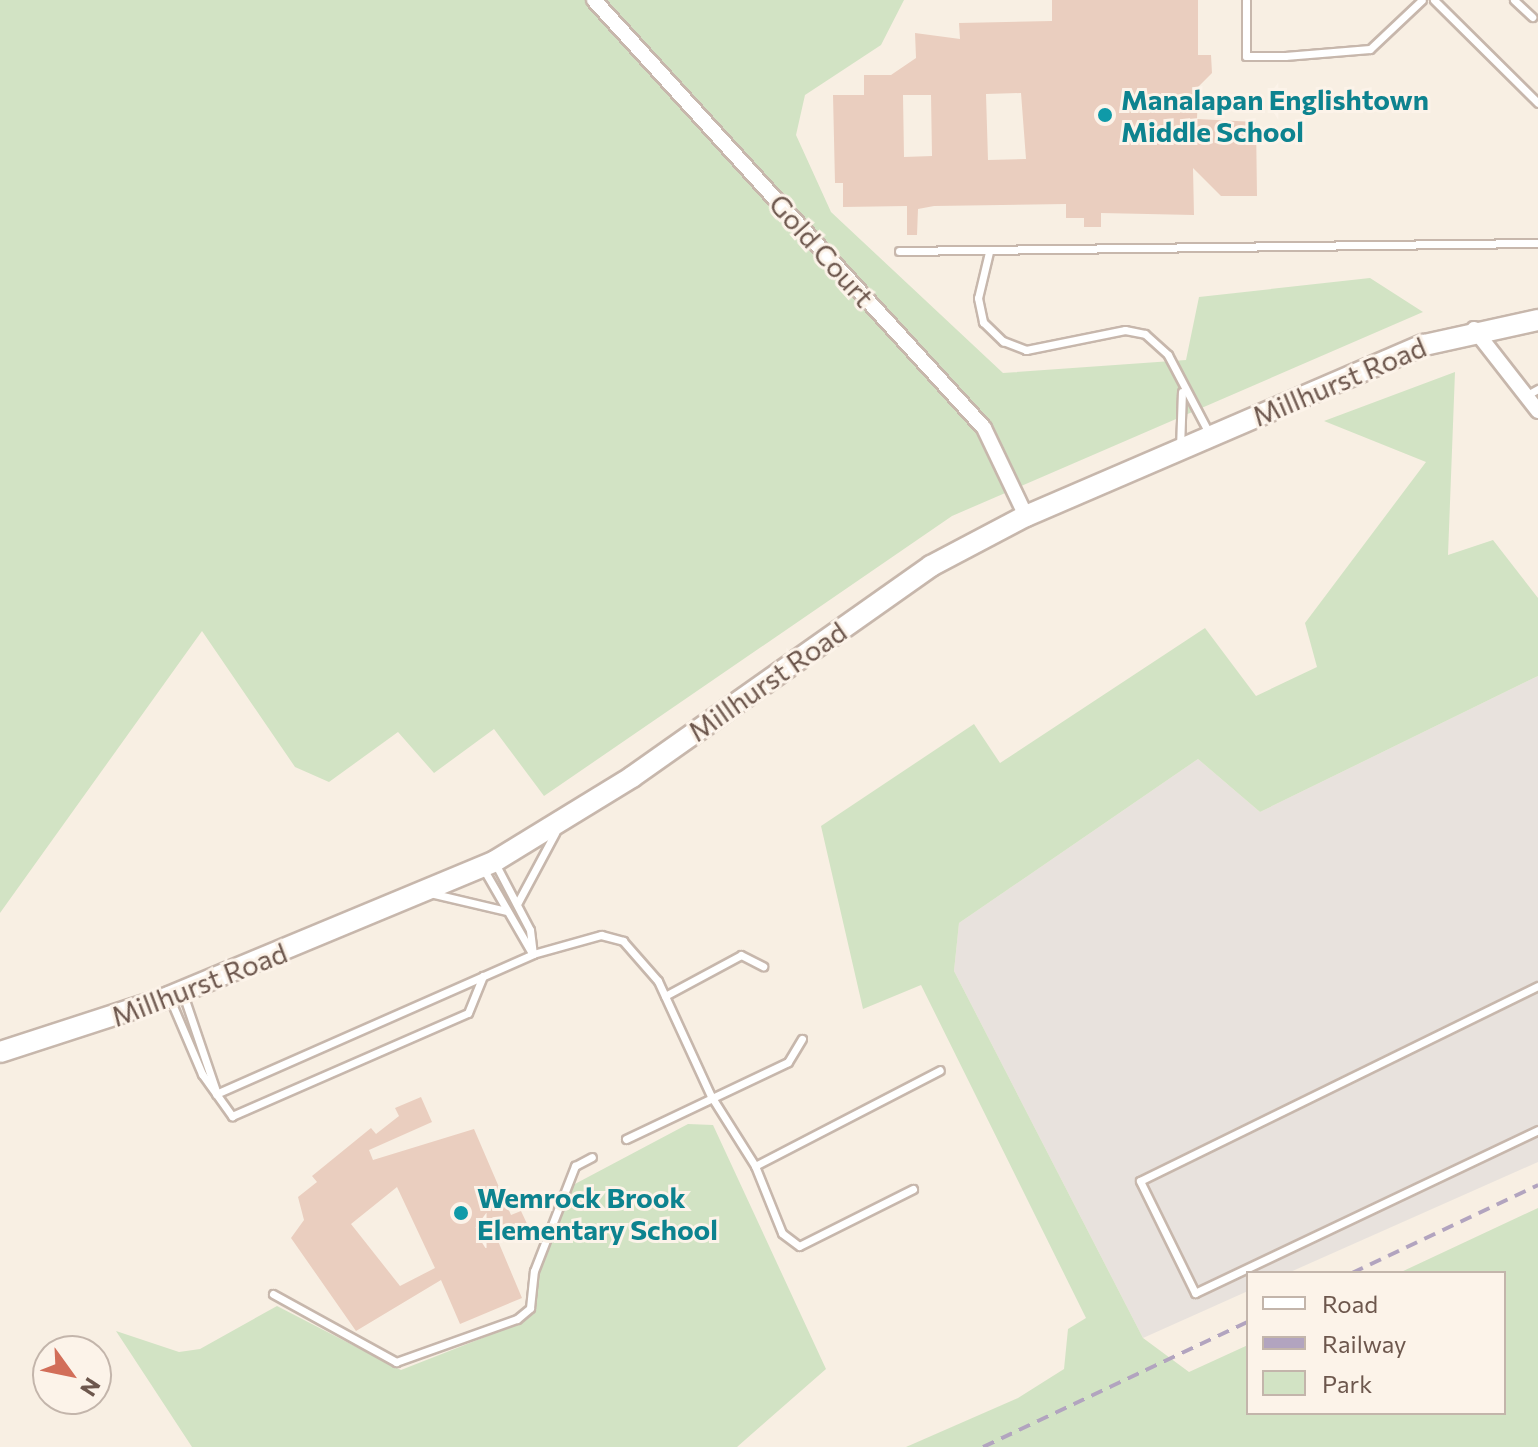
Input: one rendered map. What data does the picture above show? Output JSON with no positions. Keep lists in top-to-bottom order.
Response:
{
  "streets": {
    "street": ["Gold Court", "Millhurst Road"]
  },
  "crossings": [
    ["Gold Court", "Millhurst Road"]
  ],
  "places": ["Manalapan Englishtown Middle School", "Wemrock Brook Elementary School"],
  "legend": ["Road", "Railway", "Park"],
  "north": "bottom right"
}
